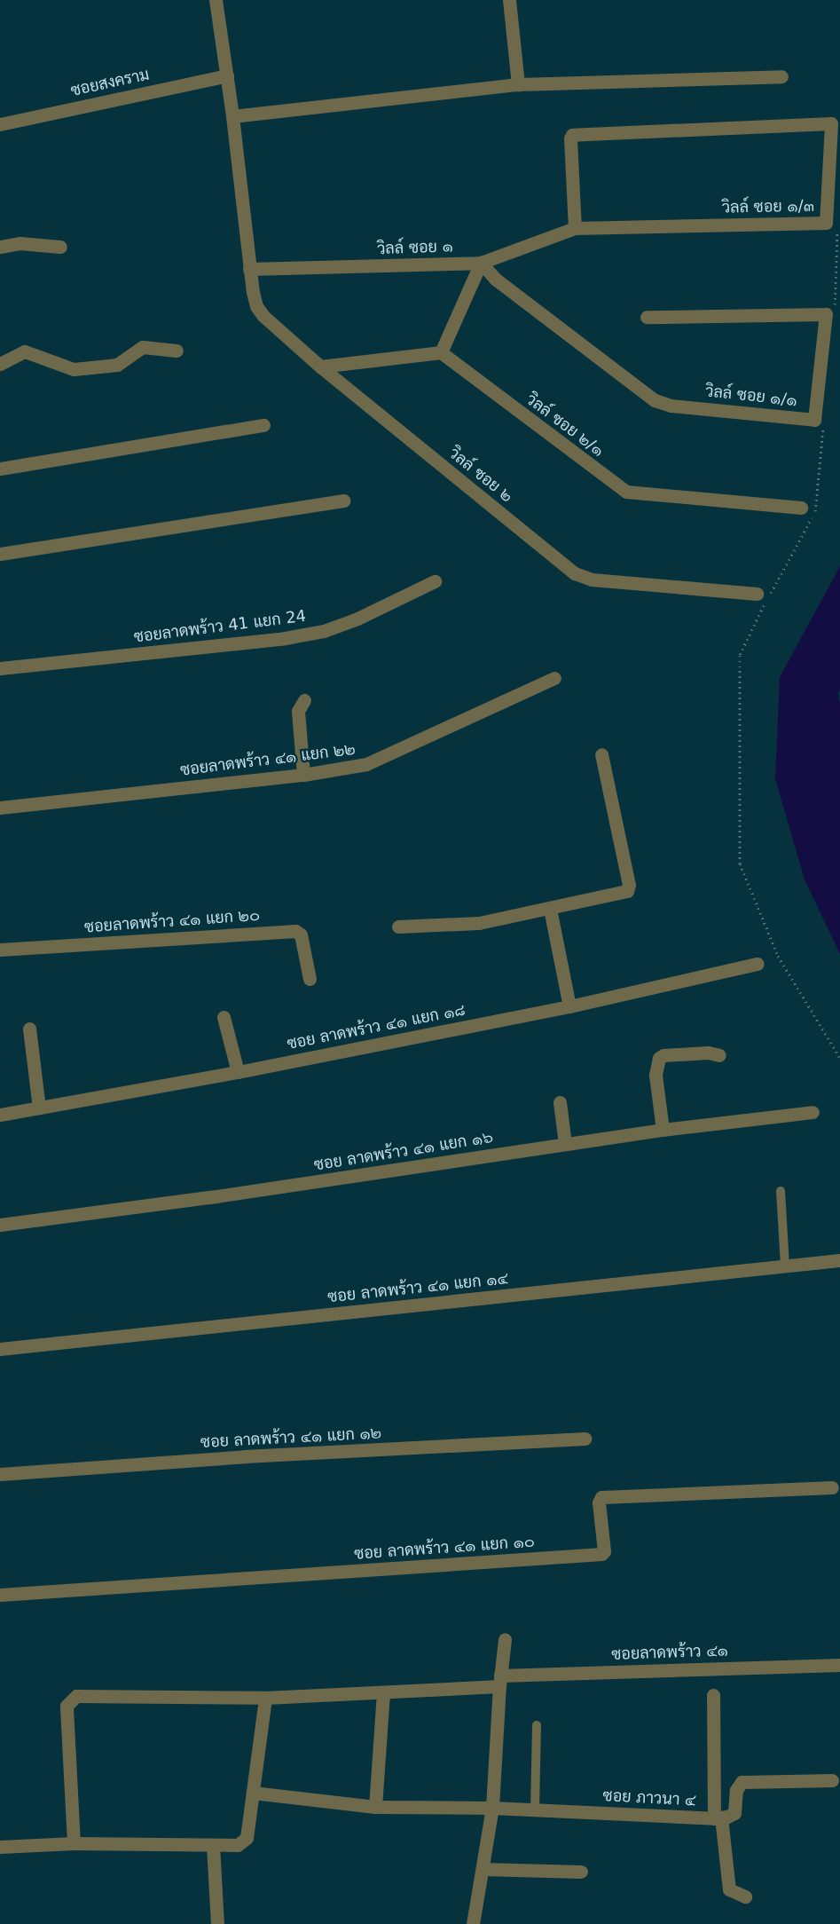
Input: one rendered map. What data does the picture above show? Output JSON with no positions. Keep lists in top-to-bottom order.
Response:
{
  "streets": {
    "street": [
      "ซอยสงคราม",
      "วิลล์ ซอย ๑/๓",
      "วิลล์ ซอย ๑",
      "วิลล์ ซอย ๑/๑",
      "วิลล์ ซอย ๒/๑",
      "วิลล์ ซอย ๒",
      "ซอยลาดพร้าว 41 แยก 24",
      "ซอยลาดพร้าว ๔๑ แยก ๒๒",
      "ซอยลาดพร้าว ๔๑ แยก ๒๐",
      "ซอย ลาดพร้าว ๔๑ แยก ๑๘",
      "ซอย ลาดพร้าว ๔๑ แยก ๑๖",
      "ซอย ลาดพร้าว ๔๑ แยก ๑๔",
      "ซอย ลาดพร้าว ๔๑ แยก ๑๒",
      "ซอย ลาดพร้าว ๔๑ แยก ๑๐",
      "ซอยลาดพร้าว ๔๑",
      "ซอย ภาวนา ๔"
    ]
  },
  "crossings": [
    ["ซอยสงคราม", "วิลล์ ซอย ๒"],
    ["วิลล์ ซอย ๑/๓", "วิลล์ ซอย ๑"],
    ["วิลล์ ซอย ๑", "วิลล์ ซอย ๑/๑"],
    ["วิลล์ ซอย ๑", "วิลล์ ซอย ๒"]
  ]
}
